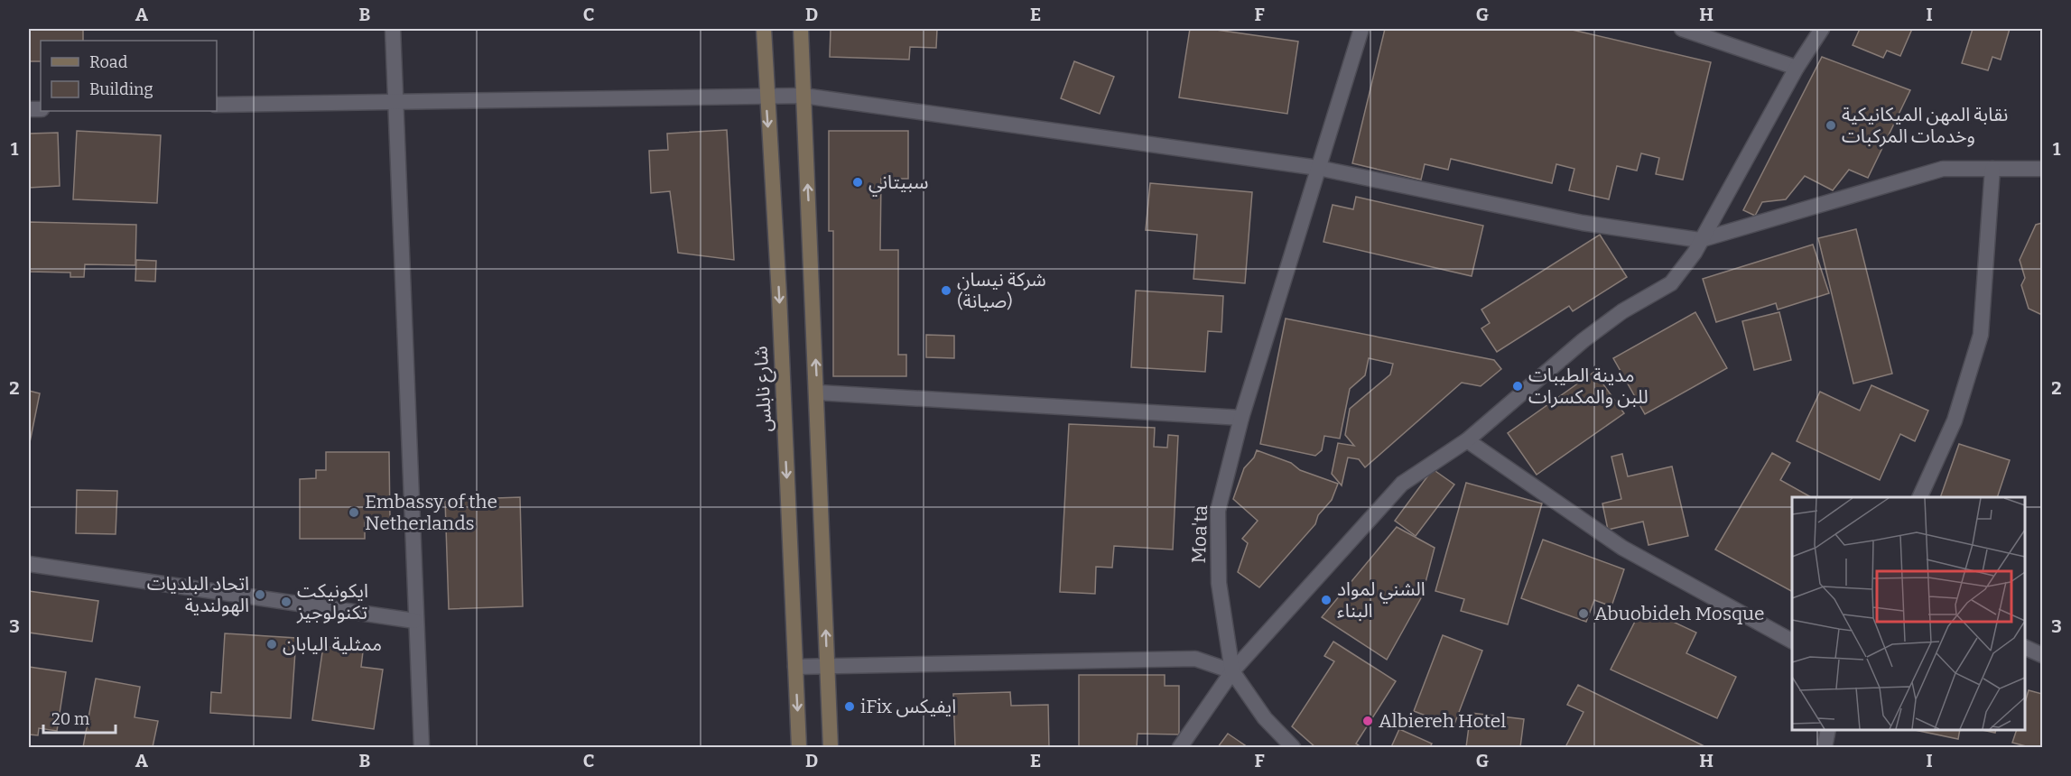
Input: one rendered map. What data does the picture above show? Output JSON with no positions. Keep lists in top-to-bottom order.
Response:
{
  "streets": {
    "main road": ["شارع نابلس"],
    "street": ["Moa'ta"]
  },
  "places": [
    "نقابة المهن الميكانيكية وخدمات المركبات",
    "سبيتاني",
    "شركة نيسان (صيانة)",
    "مدينة الطيبات للبن والمكسرات",
    "Embassy of the Netherlands",
    "اتحاد البلديات الهولندية",
    "الشني لمواد البناء",
    "ايكونيكت تكنولوجيز",
    "Abuobideh Mosque",
    "ممثلية اليابان",
    "iFix ايفيكس",
    "Albiereh Hotel"
  ],
  "legend": ["Road", "Building"],
  "scale_bar": "20 m",
  "grid": {
    "columns": [
      "A",
      "B",
      "C",
      "D",
      "E",
      "F",
      "G",
      "H",
      "I"
    ],
    "rows": ["1", "2", "3"]
  }
}
